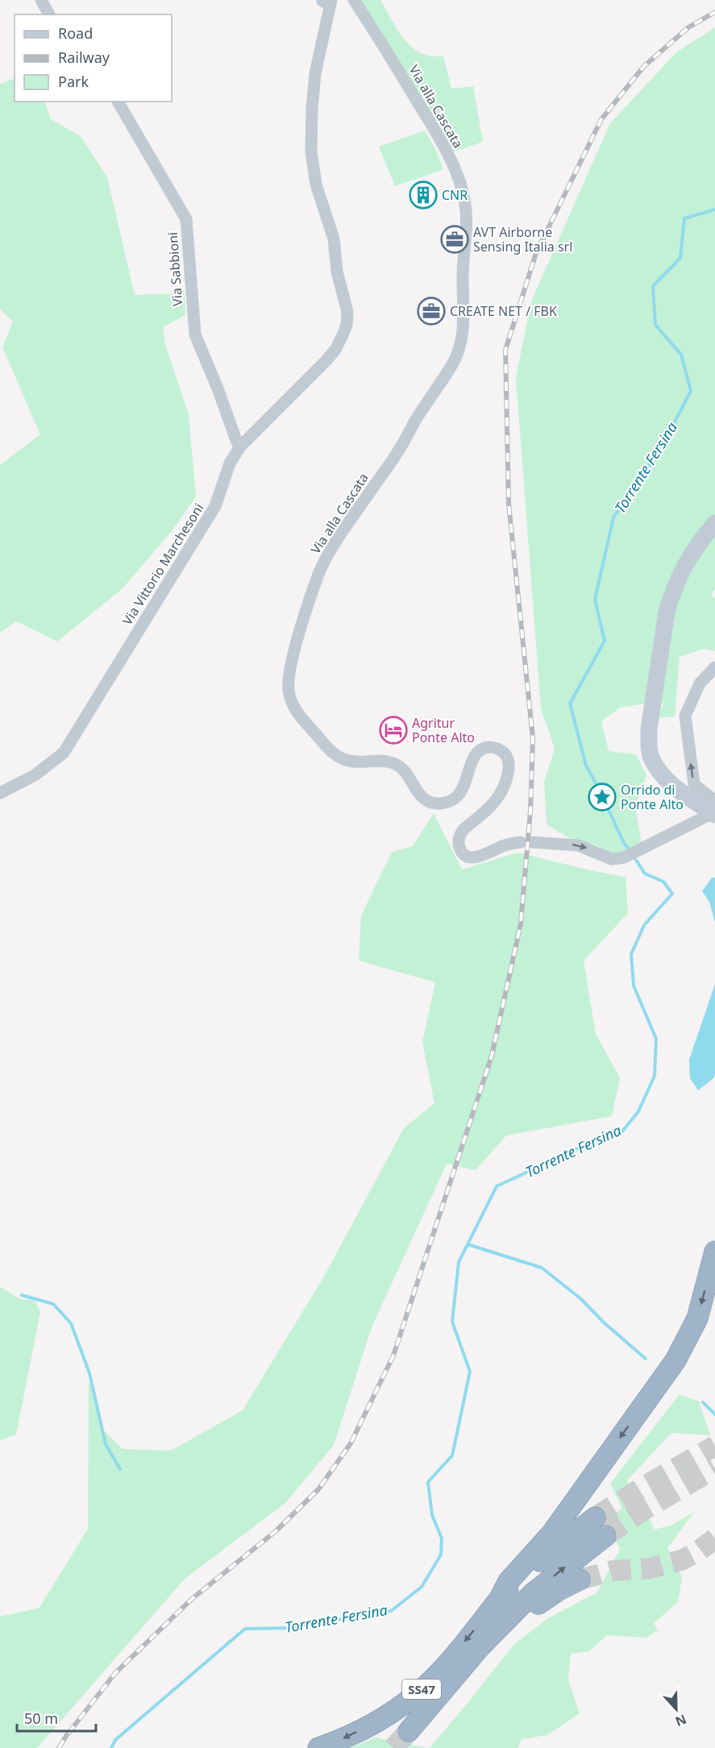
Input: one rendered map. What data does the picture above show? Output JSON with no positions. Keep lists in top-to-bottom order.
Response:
{
  "streets": {
    "highway": ["SS47"],
    "street": ["Via alla Cascata", "Via Sabbioni", "Via Vittorio Marchesoni"]
  },
  "crossings": [
    ["Via Sabbioni", "Via Vittorio Marchesoni"]
  ],
  "water": ["Torrente Fersina"],
  "places": {
    "building": ["CNR"],
    "office": ["AVT Airborne Sensing Italia srl", "CREATE NET / FBK"],
    "hotel": ["Agritur Ponte Alto"],
    "place": ["Orrido di Ponte Alto"]
  },
  "legend": ["Road", "Railway", "Park"],
  "scale_bar": "50 m",
  "north": "bottom"
}
